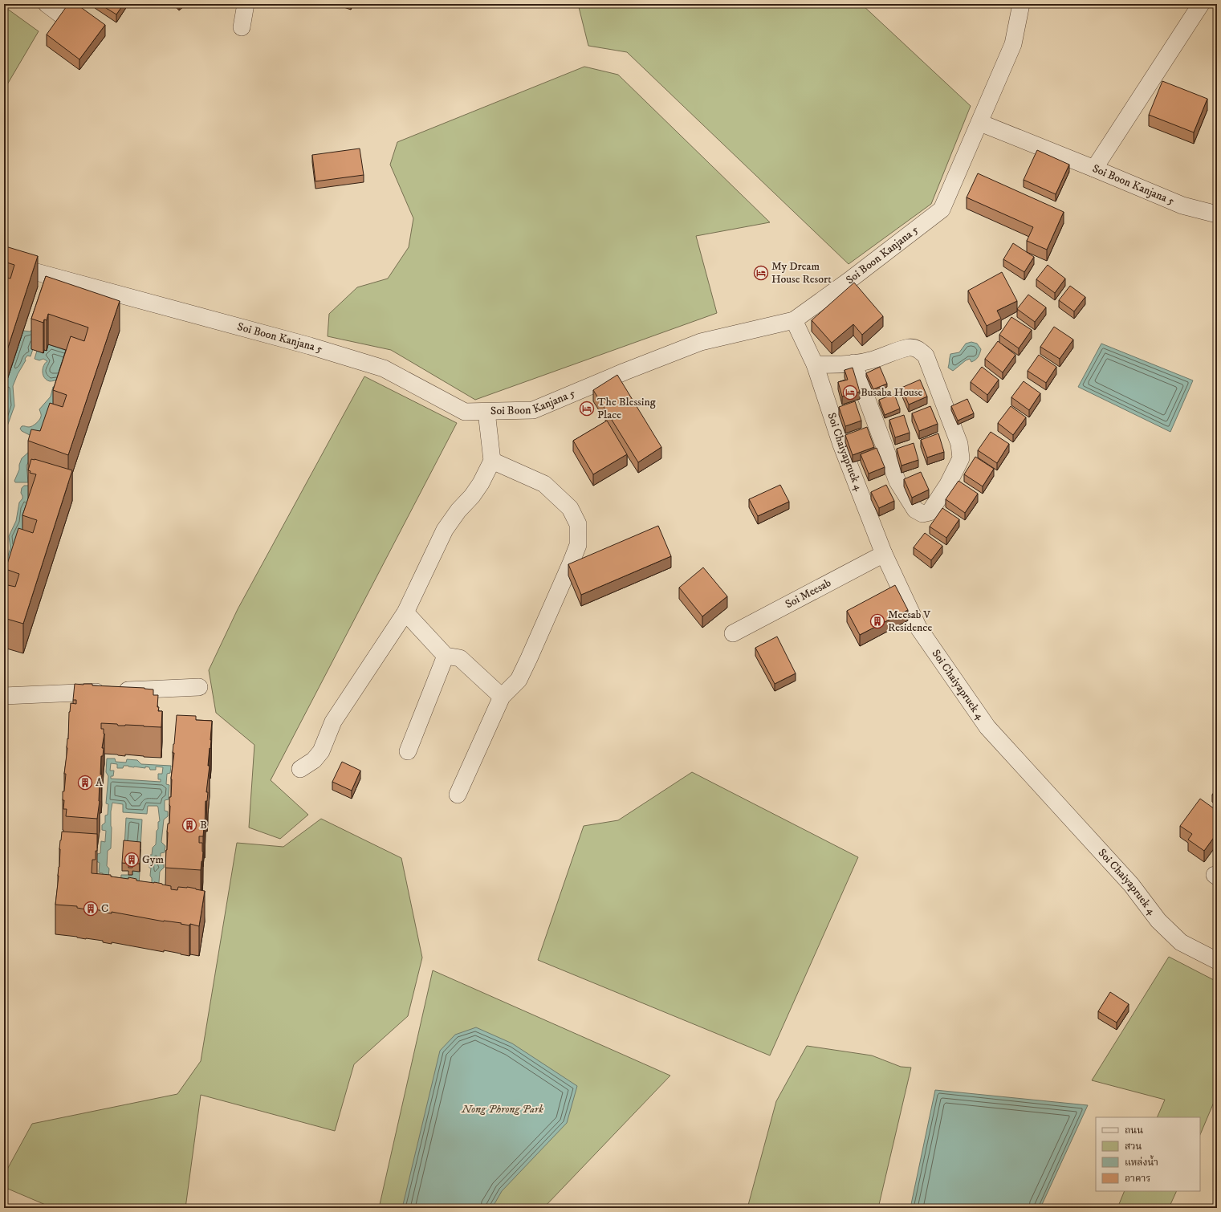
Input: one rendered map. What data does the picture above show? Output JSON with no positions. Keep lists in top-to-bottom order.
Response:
{
  "streets": {
    "street": ["Soi Boon Kanjana 5", "Soi Chaiyapruek 4", "Soi Meesab"]
  },
  "crossings": [
    ["Soi Boon Kanjana 5", "Soi Chaiyapruek 4"],
    ["Soi Chaiyapruek 4", "Soi Meesab"]
  ],
  "parks": ["Nong Phrong Park"],
  "places": {
    "hotel": ["My Dream House Resort", "Busaba House", "The Blessing Place"],
    "building": [
      "Meesab V Residence",
      "A",
      "B",
      "Gym",
      "C"
    ]
  },
  "legend": [
    "ถนน",
    "สวน",
    "แหล่งน้ำ",
    "อาคาร"
  ]
}
